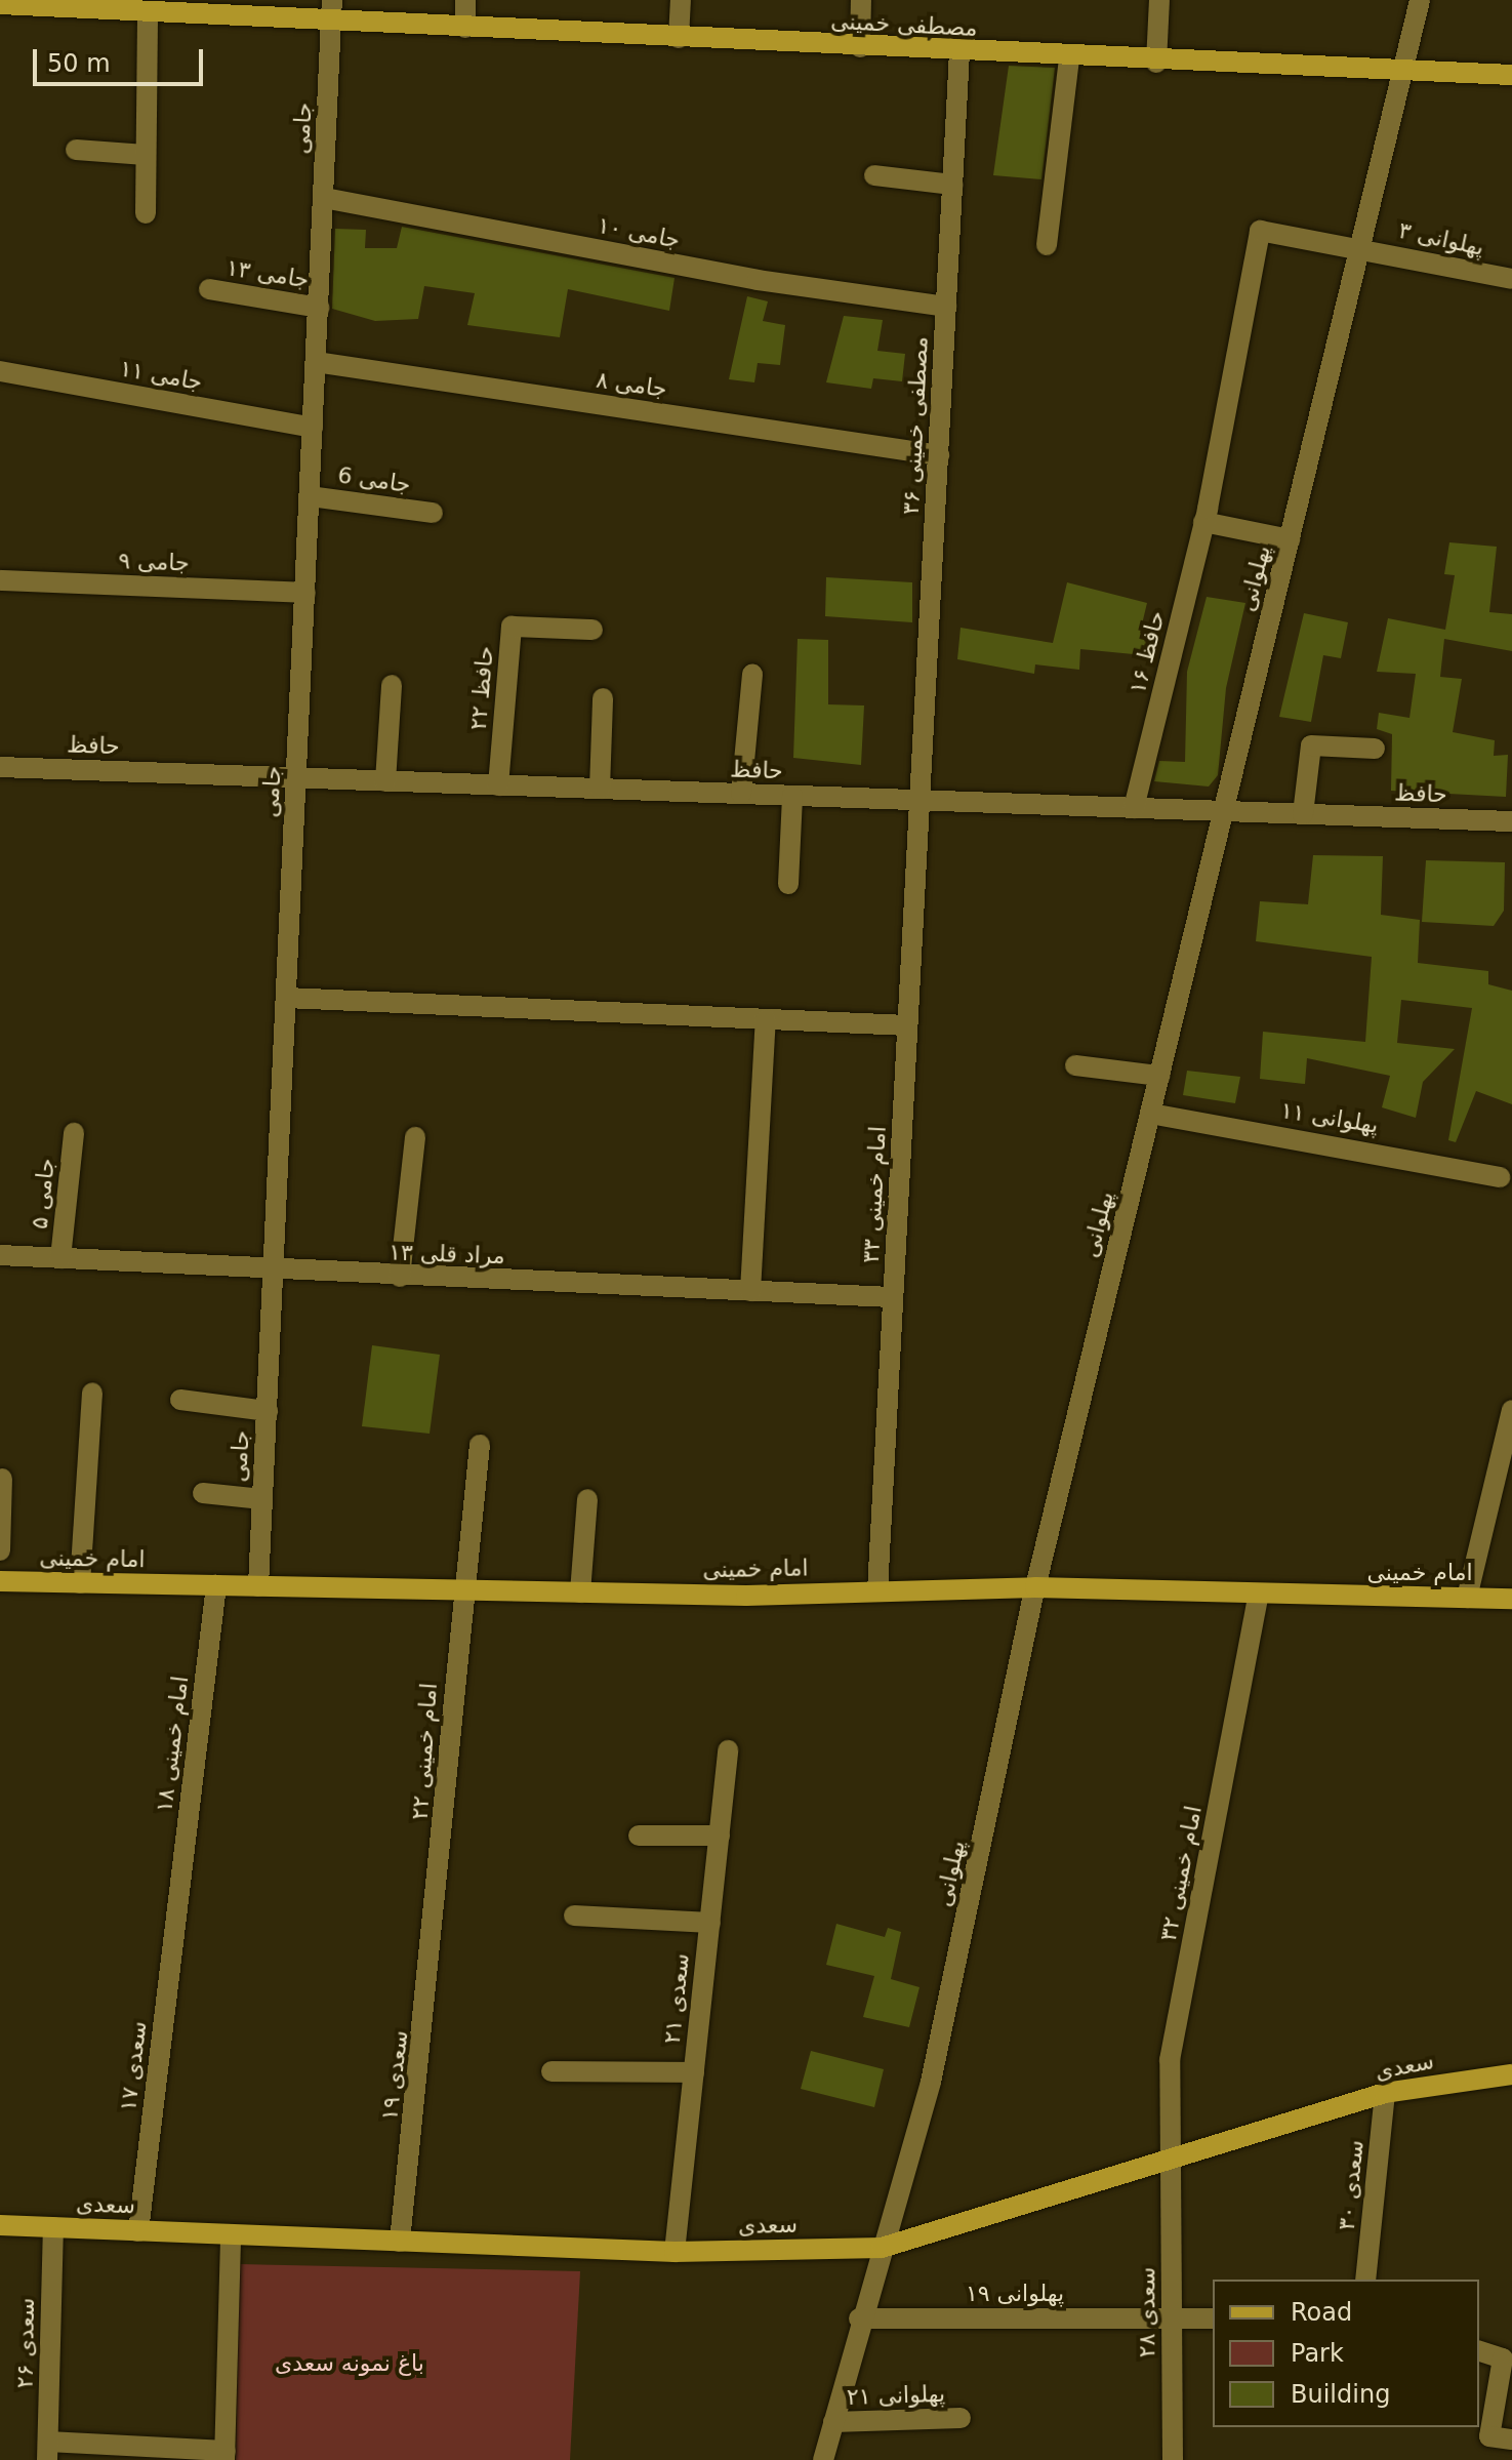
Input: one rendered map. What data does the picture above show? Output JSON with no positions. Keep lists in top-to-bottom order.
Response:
{
  "streets": {
    "main road": ["مصطفی خمینی", "امام خمینی", "سعدی"],
    "street": [
      "جامی",
      "جامی ۱۰",
      "پهلوانی ۳",
      "جامی ۱۳",
      "جامی ۱۱",
      "جامی ۸",
      "مصطفی خمینی ۳۶",
      "جامی 6",
      "جامی ۹",
      "پهلوانی",
      "حافظ ۱۶",
      "حافظ ۲۲",
      "حافظ",
      "پهلوانی ۱۱",
      "جامی ۵",
      "امام خمینی ۳۳",
      "مراد قلی ۱۳",
      "امام خمینی ۱۸",
      "امام خمینی ۲۲",
      "امام خمینی ۳۲",
      "سعدی ۲۱",
      "سعدی ۱۷",
      "سعدی ۱۹",
      "سعدی ۳۰",
      "پهلوانی ۱۹",
      "سعدی ۲۸",
      "سعدی ۲۶",
      "پهلوانی ۲۱"
    ]
  },
  "crossings": [
    ["مصطفی خمینی", "جامی"],
    ["مصطفی خمینی", "مصطفی خمینی ۳۶"],
    ["مصطفی خمینی", "پهلوانی"],
    ["جامی", "جامی ۱۰"],
    ["جامی", "جامی ۱۳"],
    ["جامی", "جامی ۱۱"],
    ["جامی", "جامی ۸"],
    ["جامی", "جامی 6"],
    ["جامی", "جامی ۹"],
    ["جامی", "حافظ"],
    ["جامی", "مراد قلی ۱۳"],
    ["جامی", "امام خمینی"],
    ["جامی ۱۰", "مصطفی خمینی ۳۶"],
    ["پهلوانی ۳", "پهلوانی"],
    ["پهلوانی ۳", "حافظ ۱۶"],
    ["جامی ۸", "مصطفی خمینی ۳۶"],
    ["مصطفی خمینی ۳۶", "حافظ"],
    ["مصطفی خمینی ۳۶", "امام خمینی ۳۳"],
    ["پهلوانی", "حافظ"],
    ["پهلوانی", "پهلوانی ۱۱"],
    ["پهلوانی", "امام خمینی"],
    ["پهلوانی", "سعدی"],
    ["پهلوانی", "پهلوانی ۱۹"],
    ["پهلوانی", "پهلوانی ۲۱"],
    ["حافظ ۱۶", "حافظ"],
    ["حافظ ۲۲", "حافظ"],
    ["حافظ", "امام خمینی ۳۳"],
    ["جامی ۵", "مراد قلی ۱۳"],
    ["امام خمینی ۳۳", "مراد قلی ۱۳"],
    ["امام خمینی ۳۳", "امام خمینی"],
    ["امام خمینی", "امام خمینی ۱۸"],
    ["امام خمینی", "امام خمینی ۲۲"],
    ["امام خمینی", "امام خمینی ۳۲"],
    ["امام خمینی ۱۸", "سعدی ۱۷"],
    ["امام خمینی ۲۲", "سعدی ۱۹"],
    ["امام خمینی ۳۲", "سعدی"],
    ["امام خمینی ۳۲", "سعدی ۲۸"],
    ["سعدی ۲۱", "سعدی"],
    ["سعدی ۱۷", "سعدی"],
    ["سعدی", "سعدی ۱۹"],
    ["سعدی", "سعدی ۳۰"],
    ["سعدی", "سعدی ۲۸"],
    ["سعدی", "سعدی ۲۶"],
    ["پهلوانی ۱۹", "سعدی ۲۸"]
  ],
  "parks": ["باغ نمونه سعدی"],
  "legend": ["Road", "Park", "Building"],
  "scale_bar": "50 m"
}
